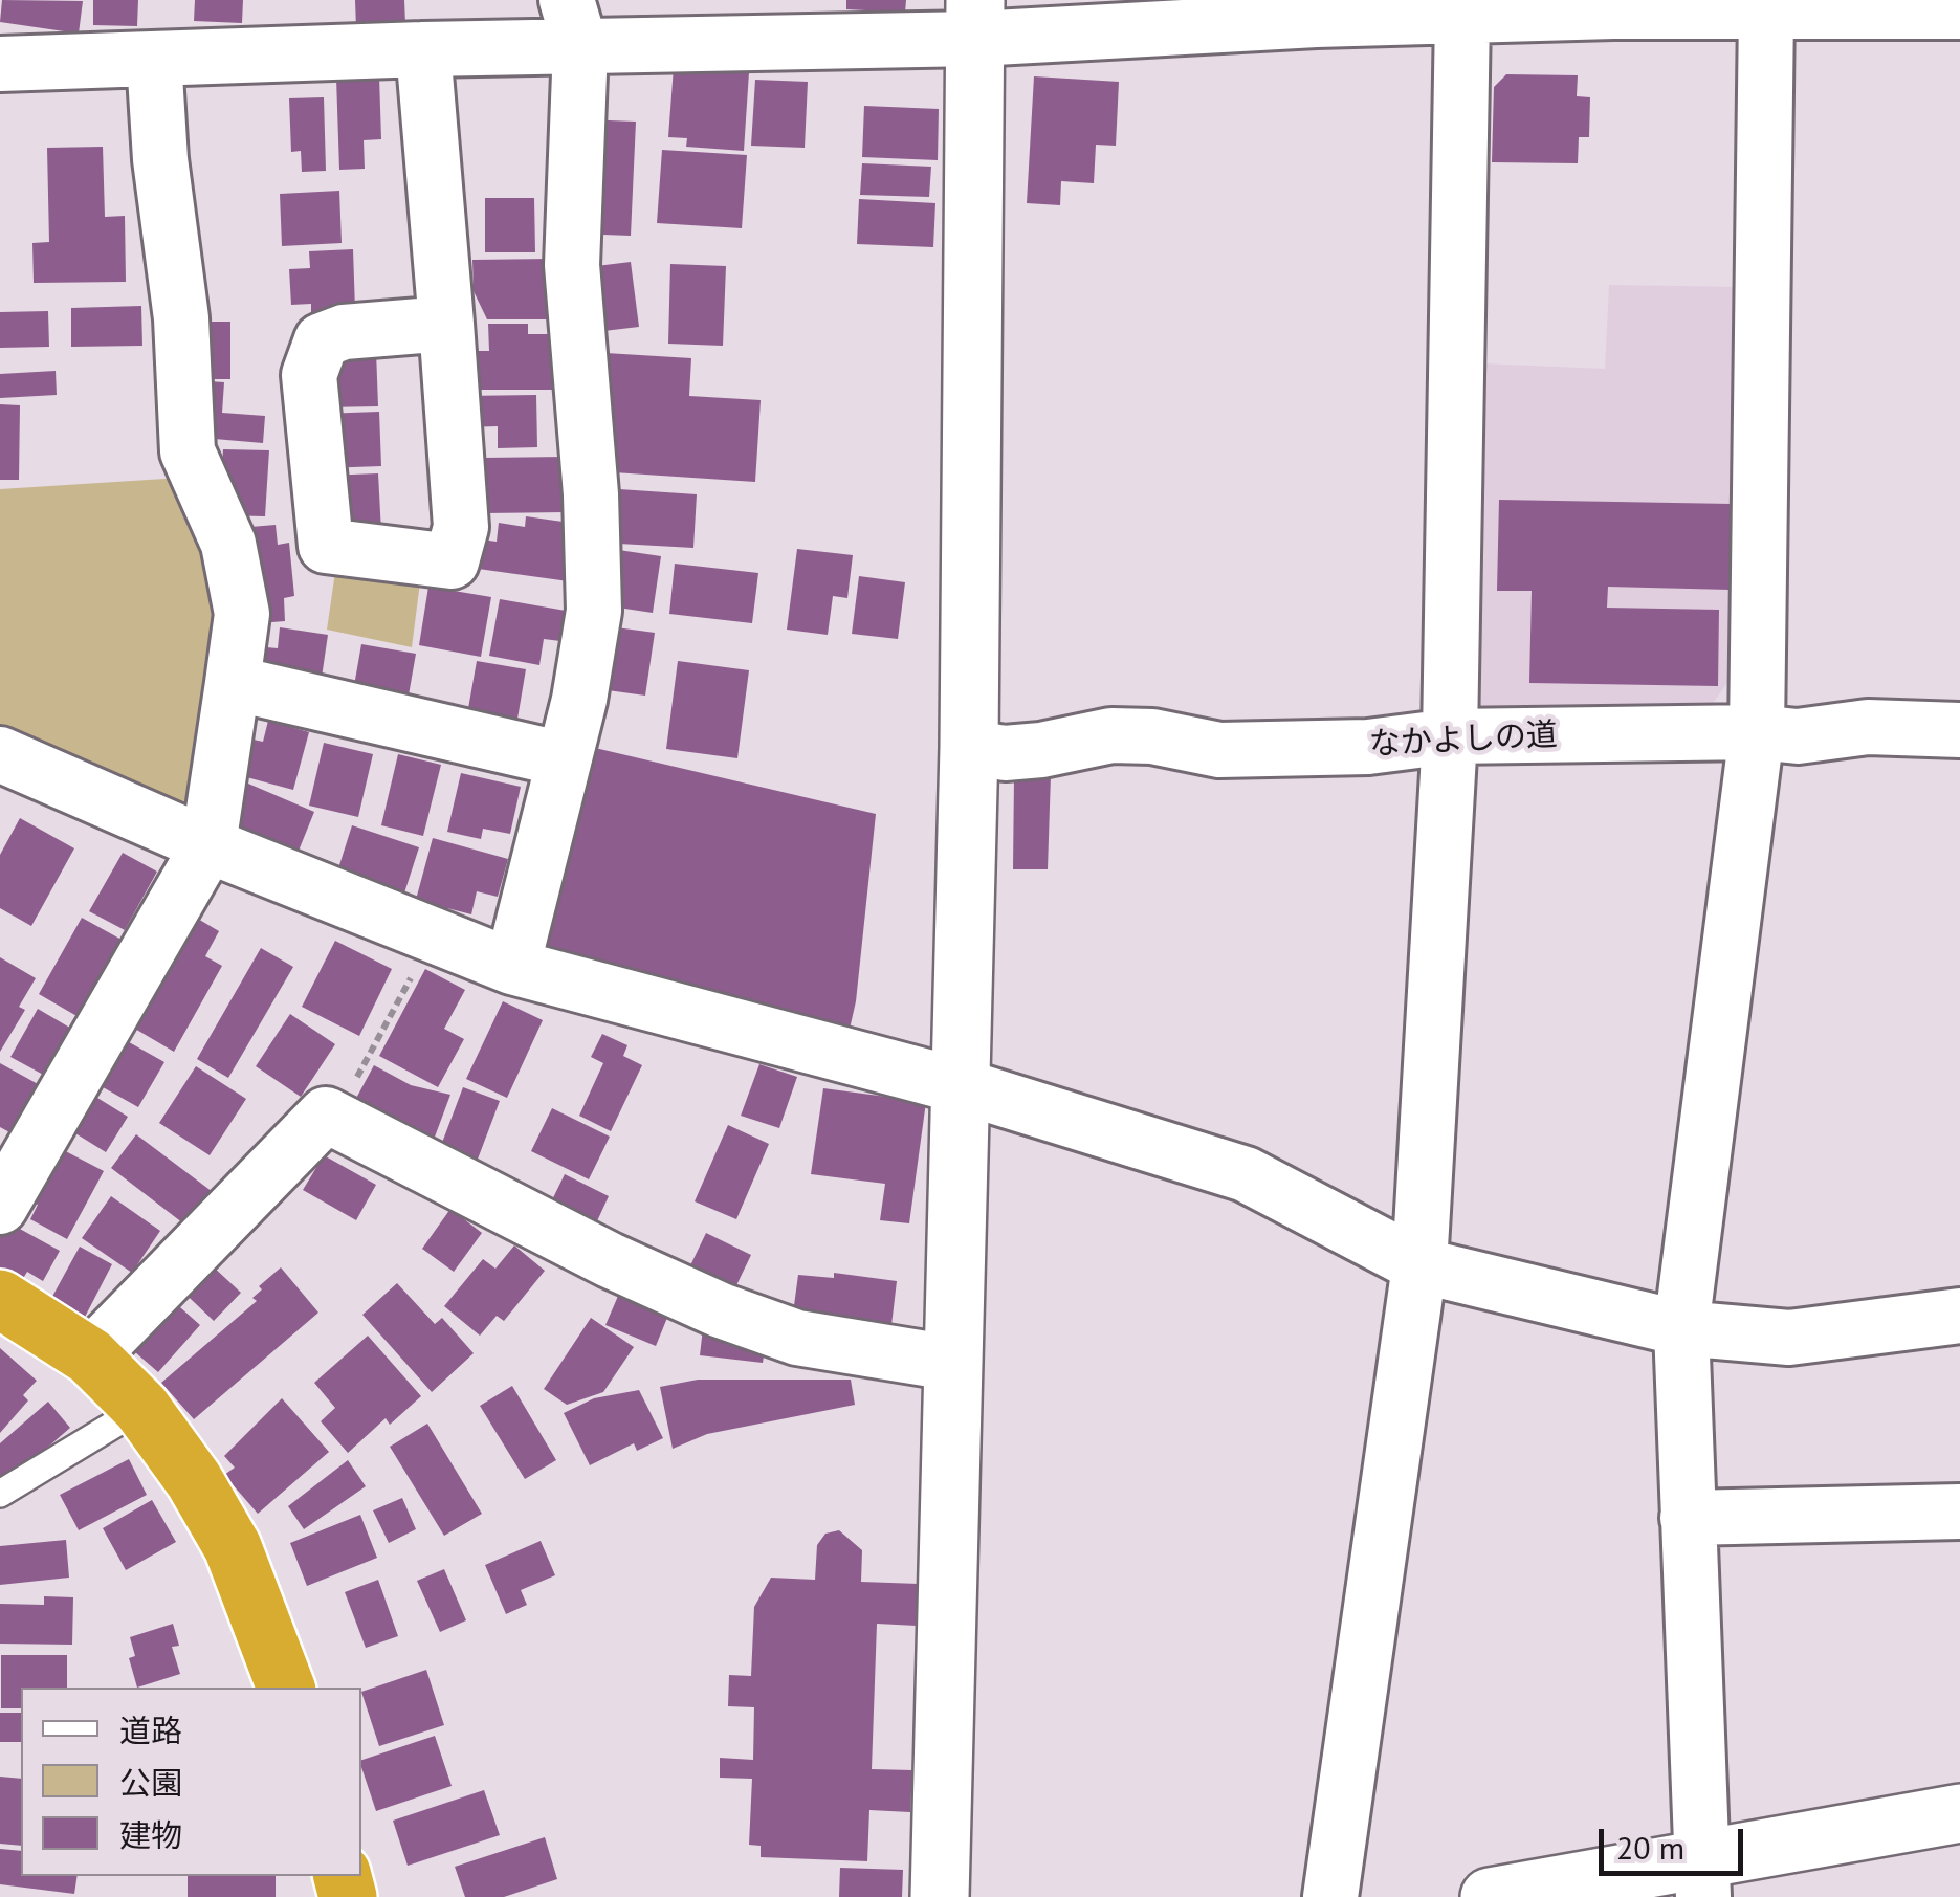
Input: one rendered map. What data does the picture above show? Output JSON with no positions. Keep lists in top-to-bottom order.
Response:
{
  "streets": {
    "street": ["なかよしの道"]
  },
  "legend": ["道路", "公園", "建物"],
  "scale_bar": "20 m"
}
